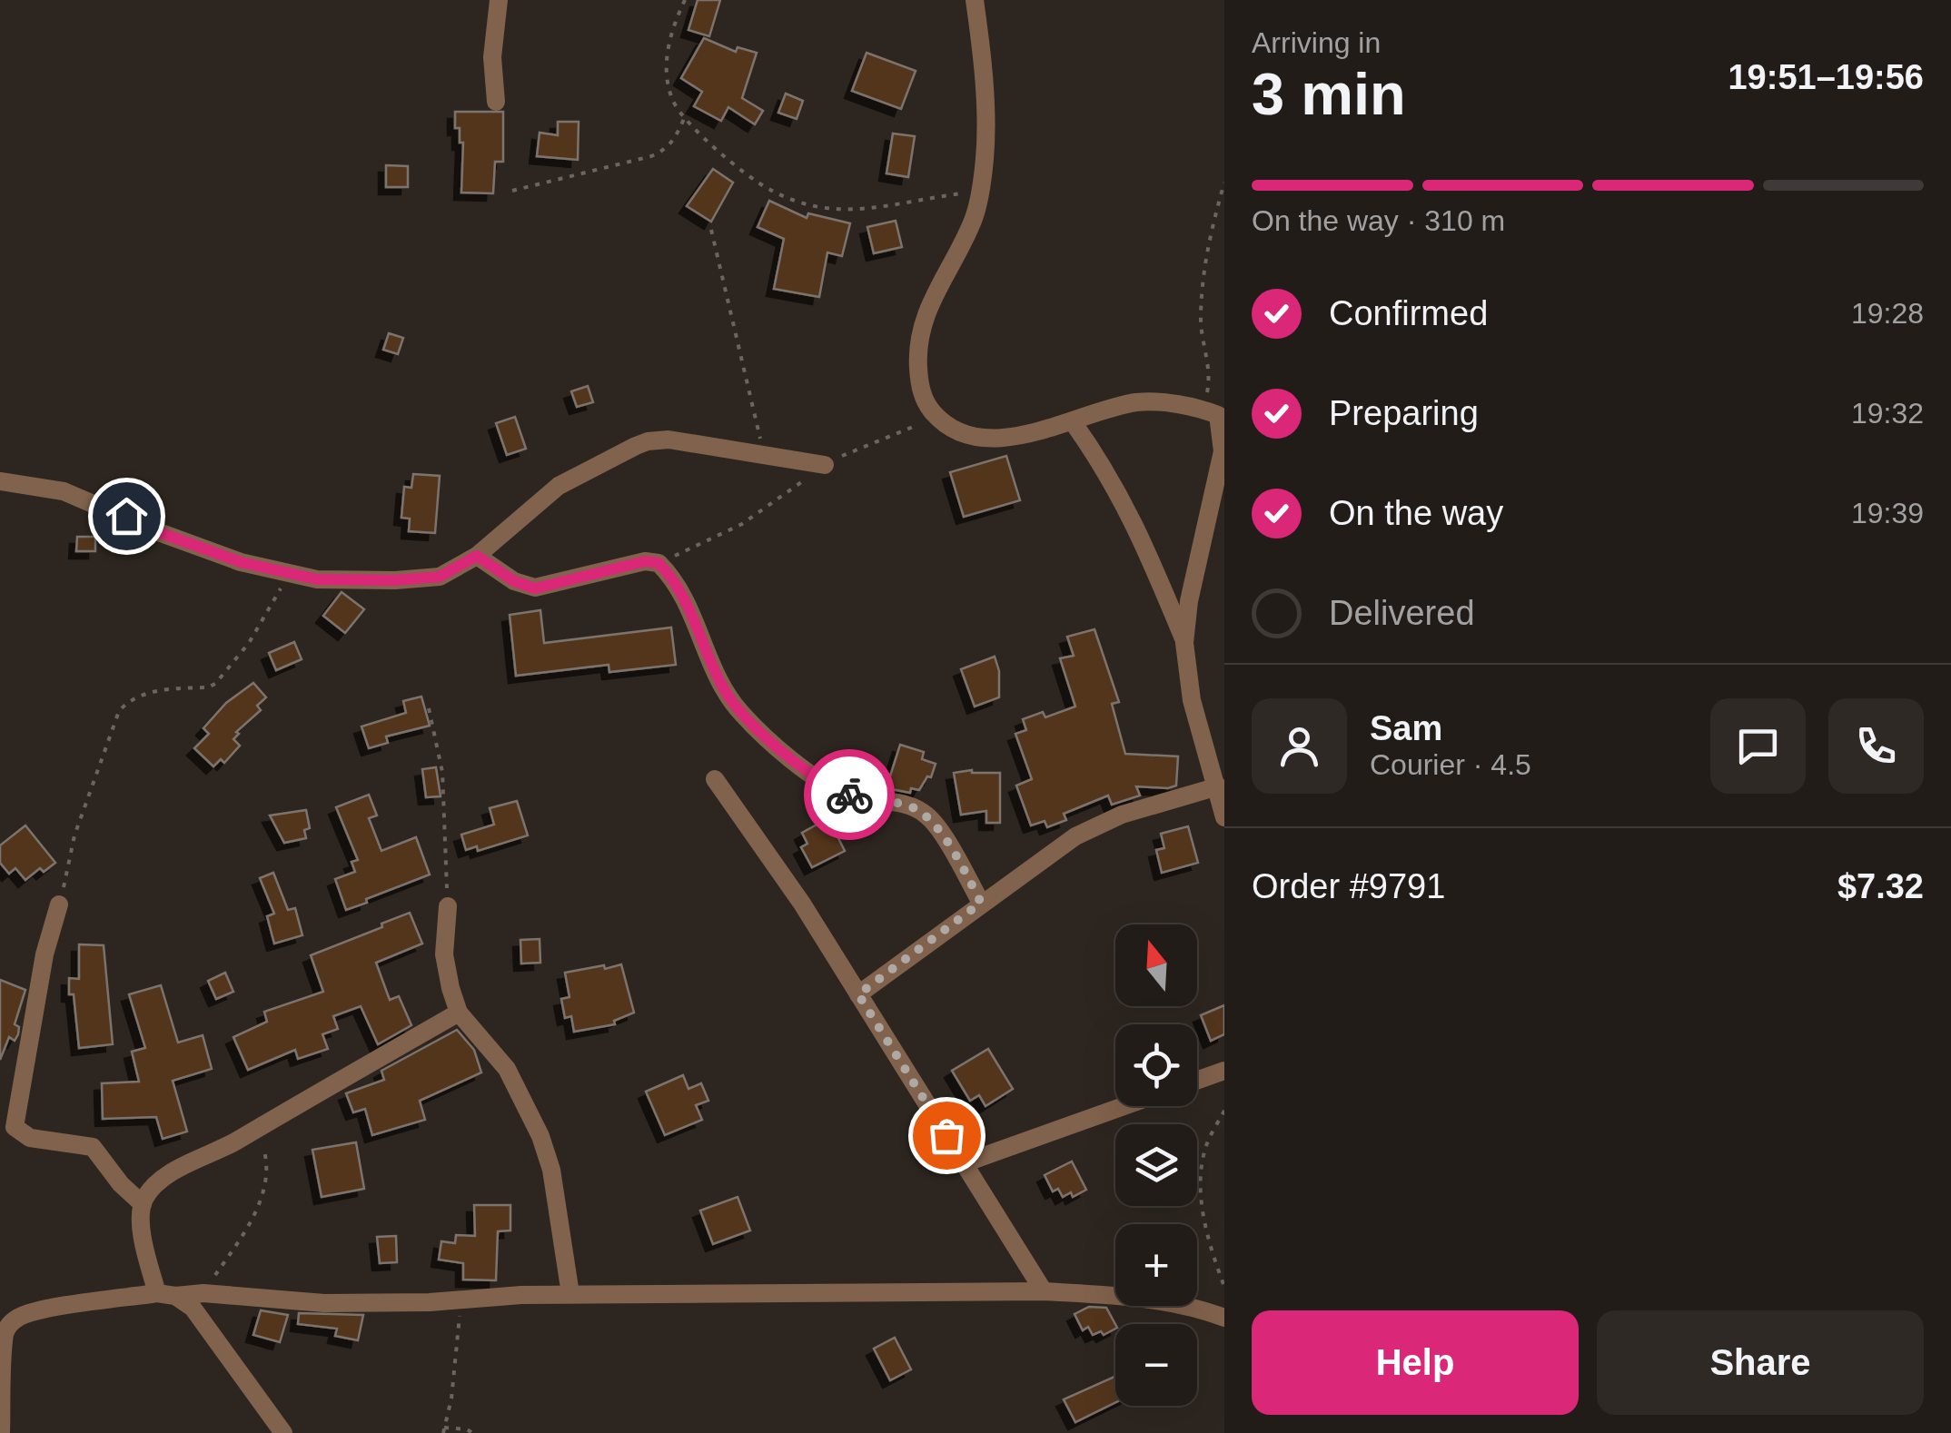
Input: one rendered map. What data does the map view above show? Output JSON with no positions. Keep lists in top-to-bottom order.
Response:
{
  "north": "top",
  "page": {
    "heading": ["3 min", "Arriving in", "19:51–19:56"],
    "panel": [
      "Sam",
      "Courier · 4.5",
      "Order #9791",
      "$7.32"
    ],
    "bar": "On the way · 310 m",
    "list": [
      ["Confirmed", "19:28"],
      ["Preparing", "19:32"],
      ["On the way", "19:39"],
      "Delivered"
    ],
    "map_buttons": ["+", "−"],
    "buttons": ["Help", "Share"]
  }
}
